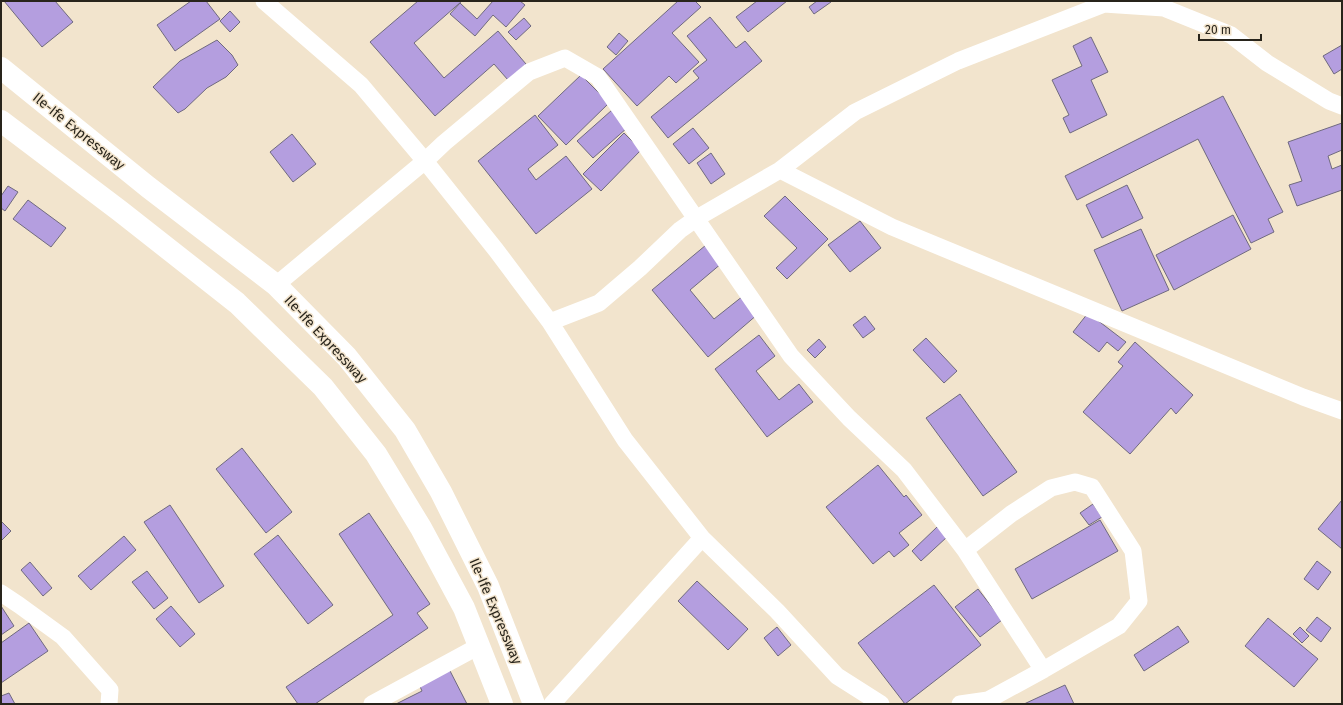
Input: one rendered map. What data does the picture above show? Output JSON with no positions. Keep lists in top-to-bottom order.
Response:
{
  "streets": {
    "main road": ["Ile-Ife Expressway"]
  },
  "scale_bar": "20 m"
}
